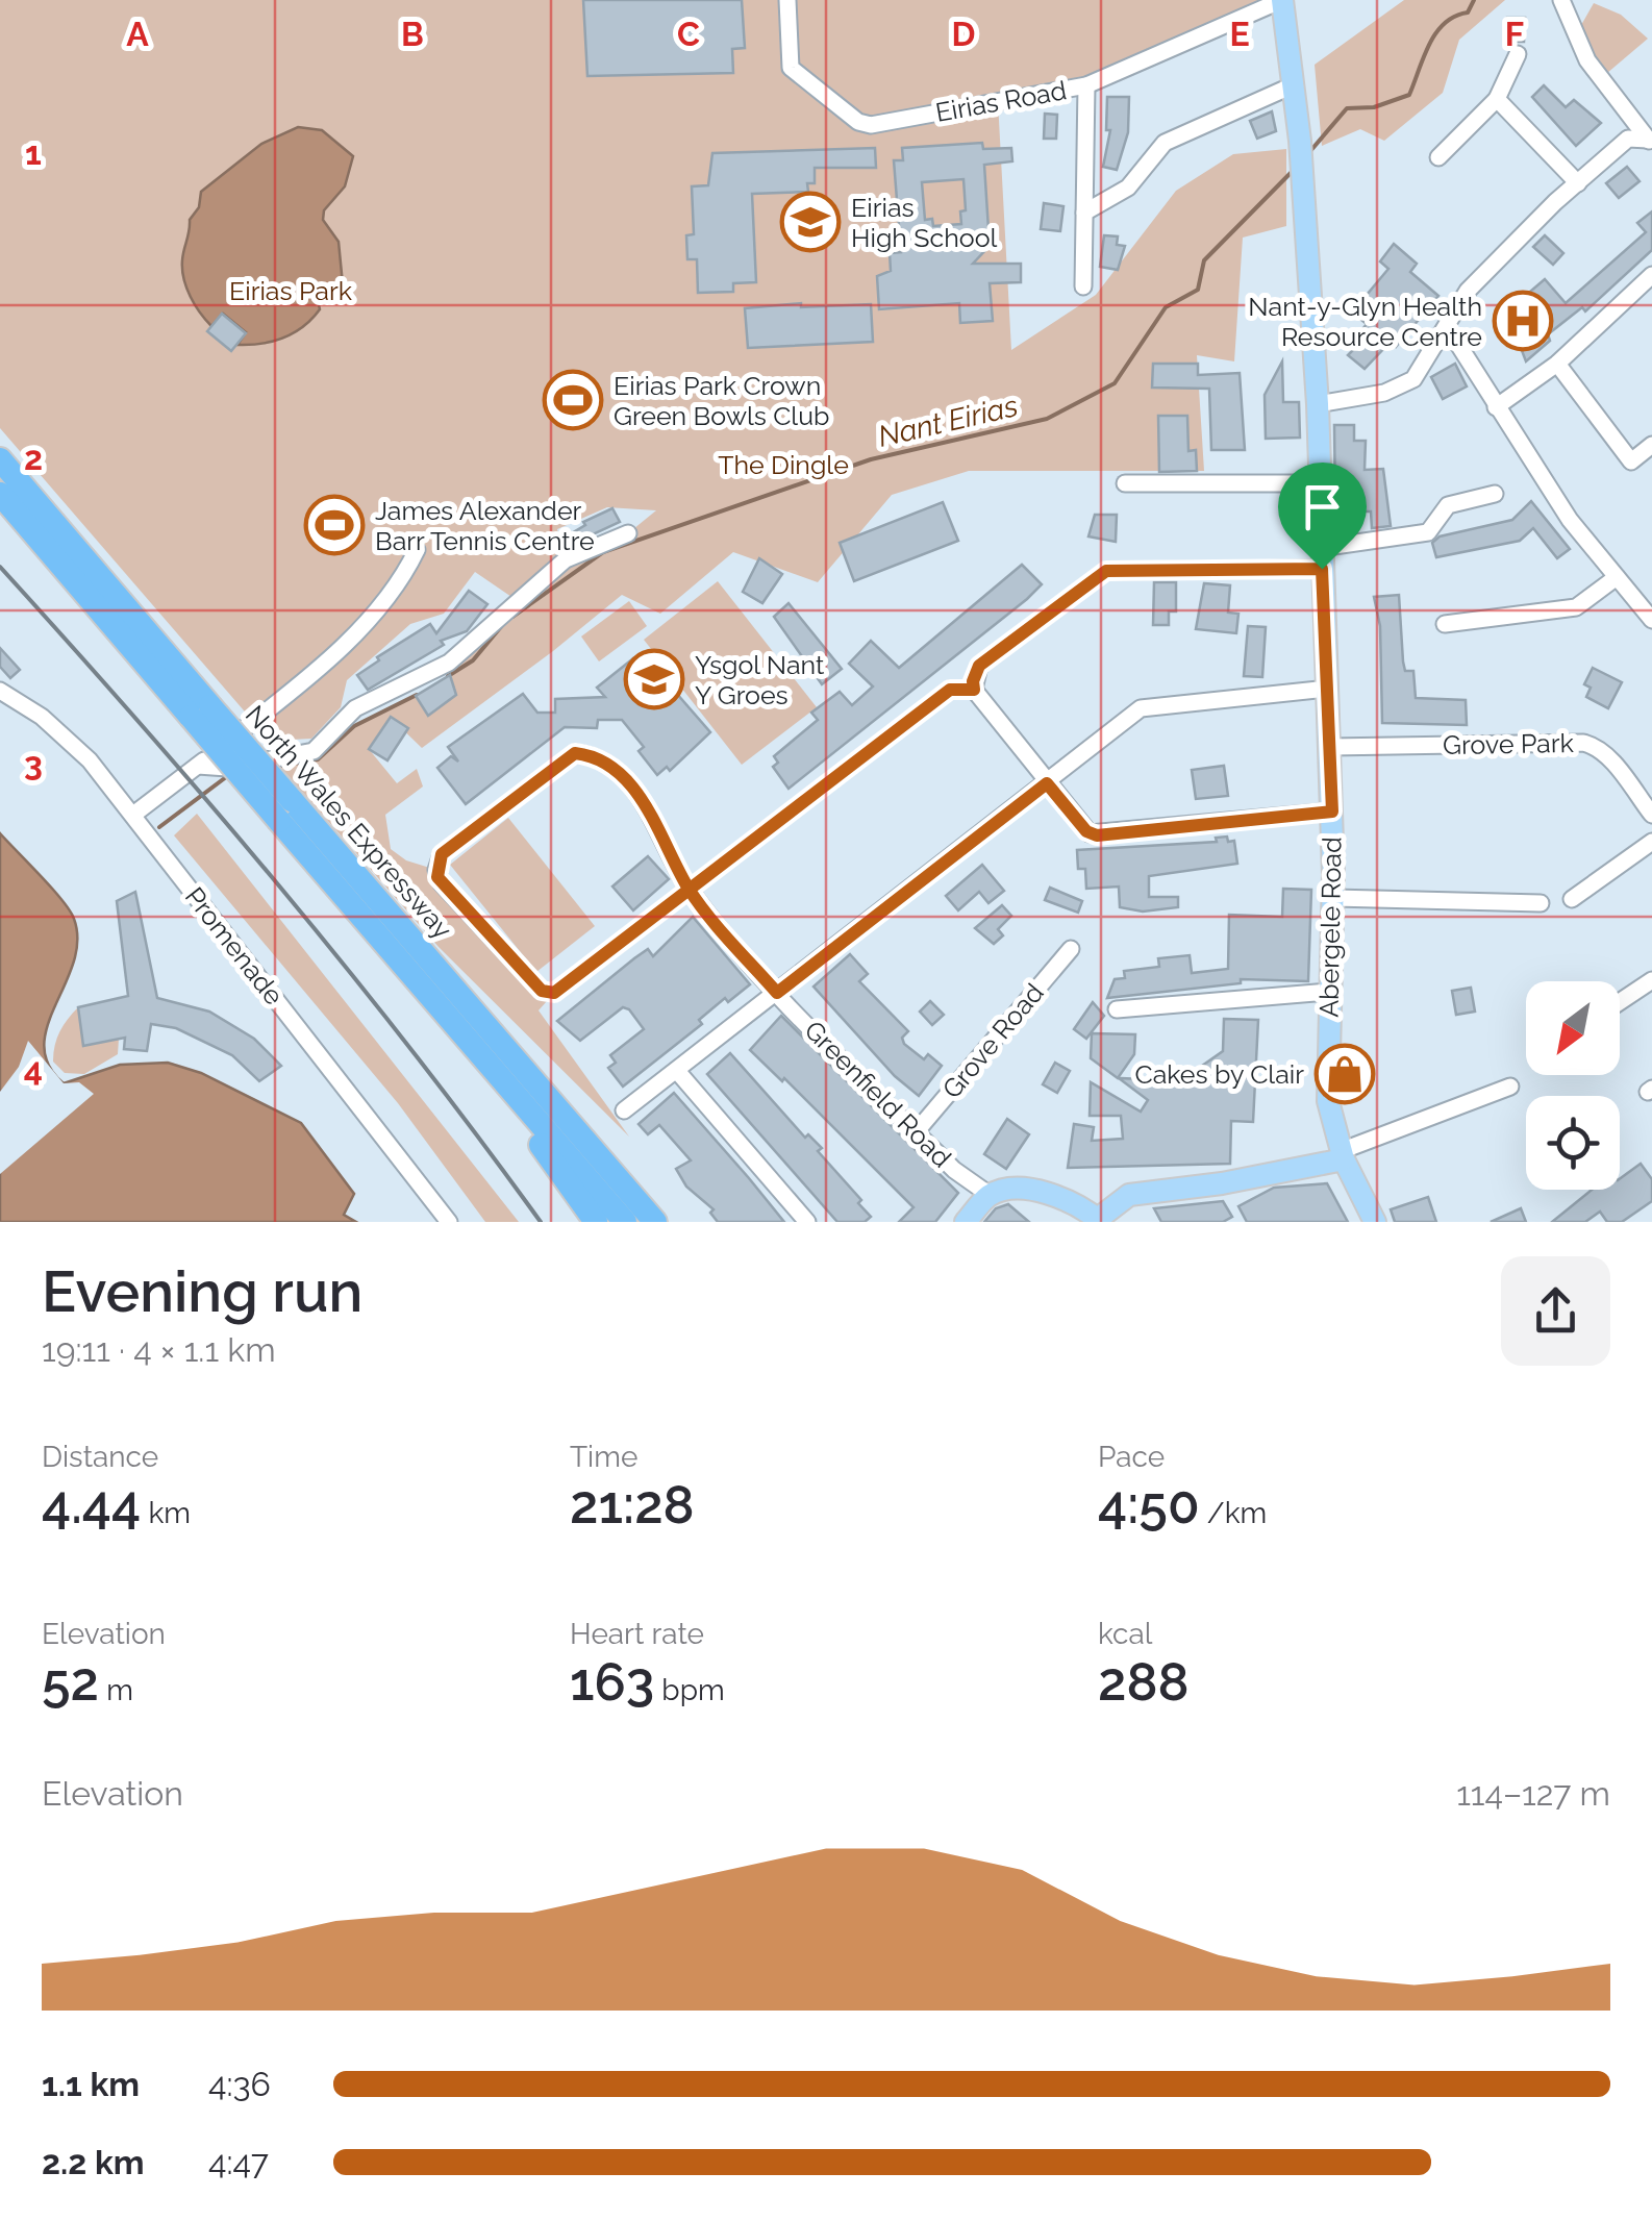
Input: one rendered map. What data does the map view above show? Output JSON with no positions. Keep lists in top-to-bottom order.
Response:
{
  "streets": {
    "highway": ["North Wales Expressway"],
    "main road": ["Abergele Road"],
    "street": [
      "Eirias Road",
      "Grove Park",
      "Promenade",
      "Grove Road",
      "Greenfield Road"
    ]
  },
  "crossings": [
    ["Eirias Road", "Abergele Road"],
    ["Grove Park", "Abergele Road"],
    ["Grove Road", "Greenfield Road"]
  ],
  "water": ["Nant Eirias"],
  "parks": ["Eirias Park", "The Dingle"],
  "places": {
    "school or university": ["Eirias High School", "Ysgol Nant Y Groes"],
    "hospital": ["Nant-y-Glyn Health Resource Centre"],
    "sports": ["Eirias Park Crown Green Bowls Club", "James Alexander Barr Tennis Centre"],
    "shop": ["Cakes by Clair"]
  },
  "north": "bottom left",
  "page": {
    "heading": ["Evening run", "19:11 · 4 × 1.1 km"],
    "stats": [
      ["Distance", "4.44 km"],
      ["Time", "21:28"],
      ["Pace", "4:50 /km"],
      ["Elevation", "52 m"],
      ["Heart rate", "163 bpm"],
      ["kcal", "288"]
    ],
    "chart": ["Elevation", "114–127 m"],
    "list": [
      {
        "name": "1.1 km",
        "note": "4:36"
      },
      {
        "name": "2.2 km",
        "note": "4:47"
      }
    ]
  },
  "grid": {
    "columns": [
      "A",
      "B",
      "C",
      "D",
      "E",
      "F"
    ],
    "rows": [
      "1",
      "2",
      "3",
      "4"
    ]
  }
}
